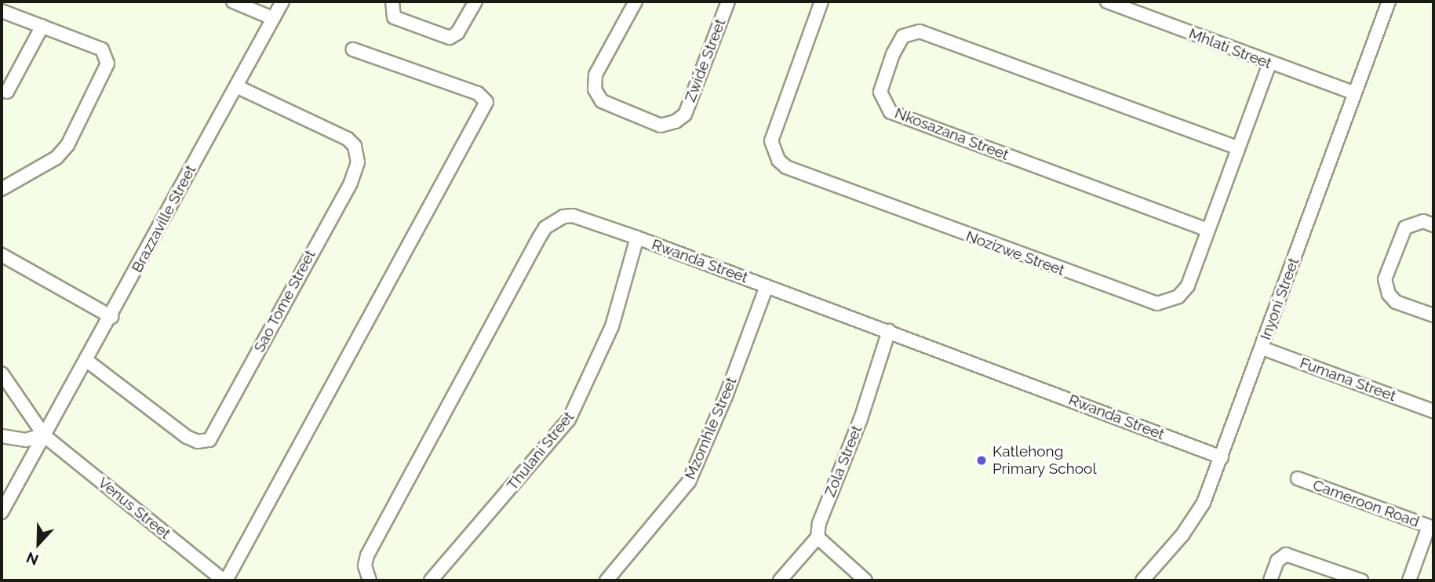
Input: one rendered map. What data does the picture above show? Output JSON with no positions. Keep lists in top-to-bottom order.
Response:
{
  "streets": {
    "street": [
      "Mhlati Street",
      "Zwide Street",
      "Nkosazana Street",
      "Brazzaville Street",
      "Nozizwe Street",
      "Rwanda Street",
      "Inyoni Street",
      "Sao Tome Street",
      "Fumana Street",
      "Mzomhle Street",
      "Thulani Street",
      "Zola Street",
      "Cameroon Road",
      "Venus Street"
    ]
  },
  "crossings": [
    ["Mhlati Street", "Nozizwe Street"],
    ["Mhlati Street", "Inyoni Street"],
    ["Nkosazana Street", "Nozizwe Street"],
    ["Brazzaville Street", "Sao Tome Street"],
    ["Brazzaville Street", "Venus Street"],
    ["Rwanda Street", "Inyoni Street"],
    ["Rwanda Street", "Mzomhle Street"],
    ["Rwanda Street", "Thulani Street"],
    ["Rwanda Street", "Zola Street"],
    ["Inyoni Street", "Fumana Street"]
  ],
  "places": ["Katlehong Primary School"],
  "north": "bottom"
}
